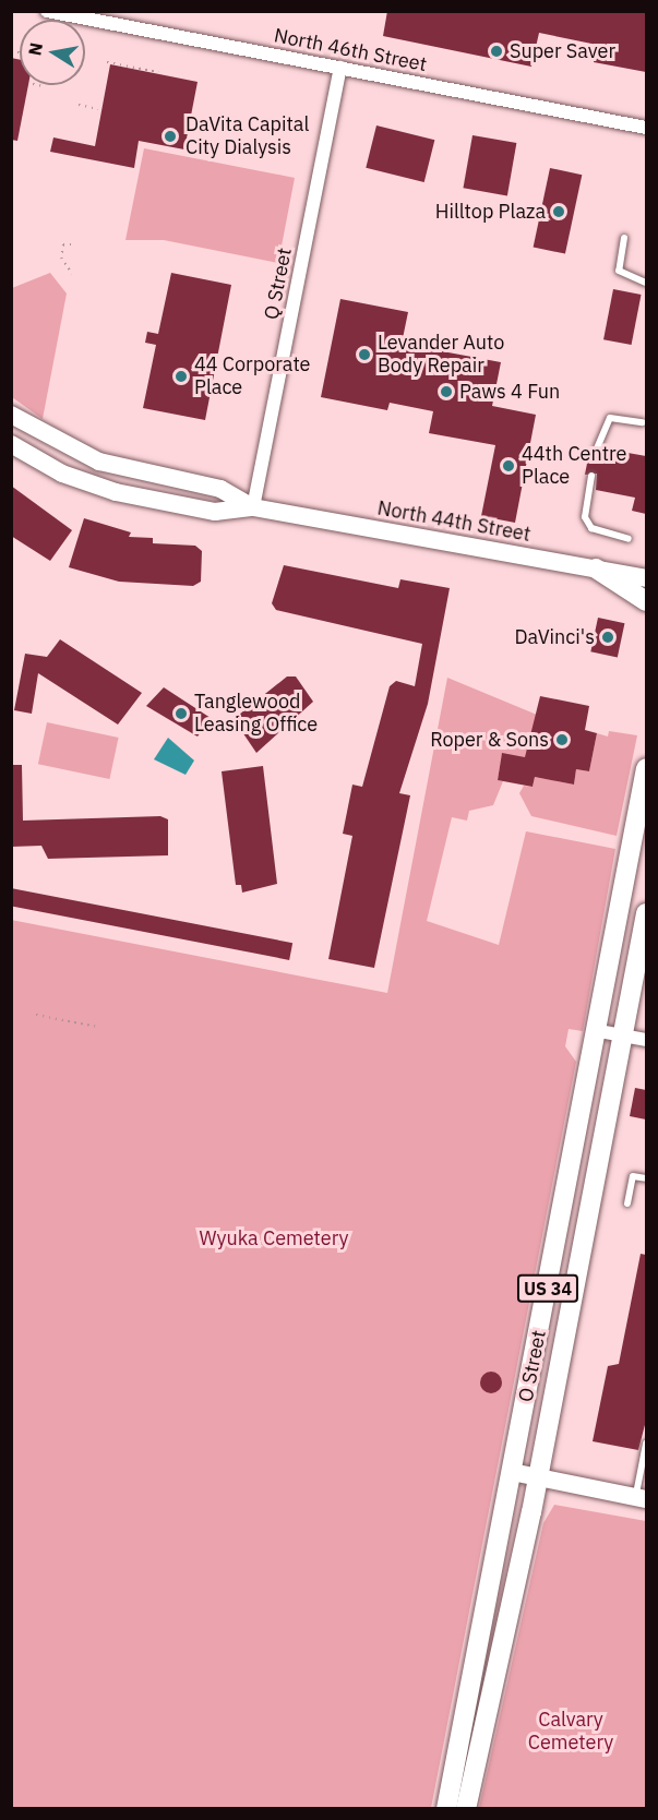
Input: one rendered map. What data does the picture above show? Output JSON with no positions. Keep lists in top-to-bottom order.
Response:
{
  "streets": {
    "main road": ["North 44th Street", "US 34", "O Street"],
    "street": ["North 46th Street", "Q Street"]
  },
  "crossings": [
    ["North 46th Street", "Q Street"],
    ["Q Street", "North 44th Street"]
  ],
  "parks": ["Wyuka Cemetery", "Calvary Cemetery"],
  "places": [
    "Super Saver",
    "DaVita Capital City Dialysis",
    "Hilltop Plaza",
    "Levander Auto Body Repair",
    "44 Corporate Place",
    "Paws 4 Fun",
    "44th Centre Place",
    "DaVinci's",
    "Tanglewood Leasing Office",
    "Roper & Sons"
  ],
  "north": "left"
}
